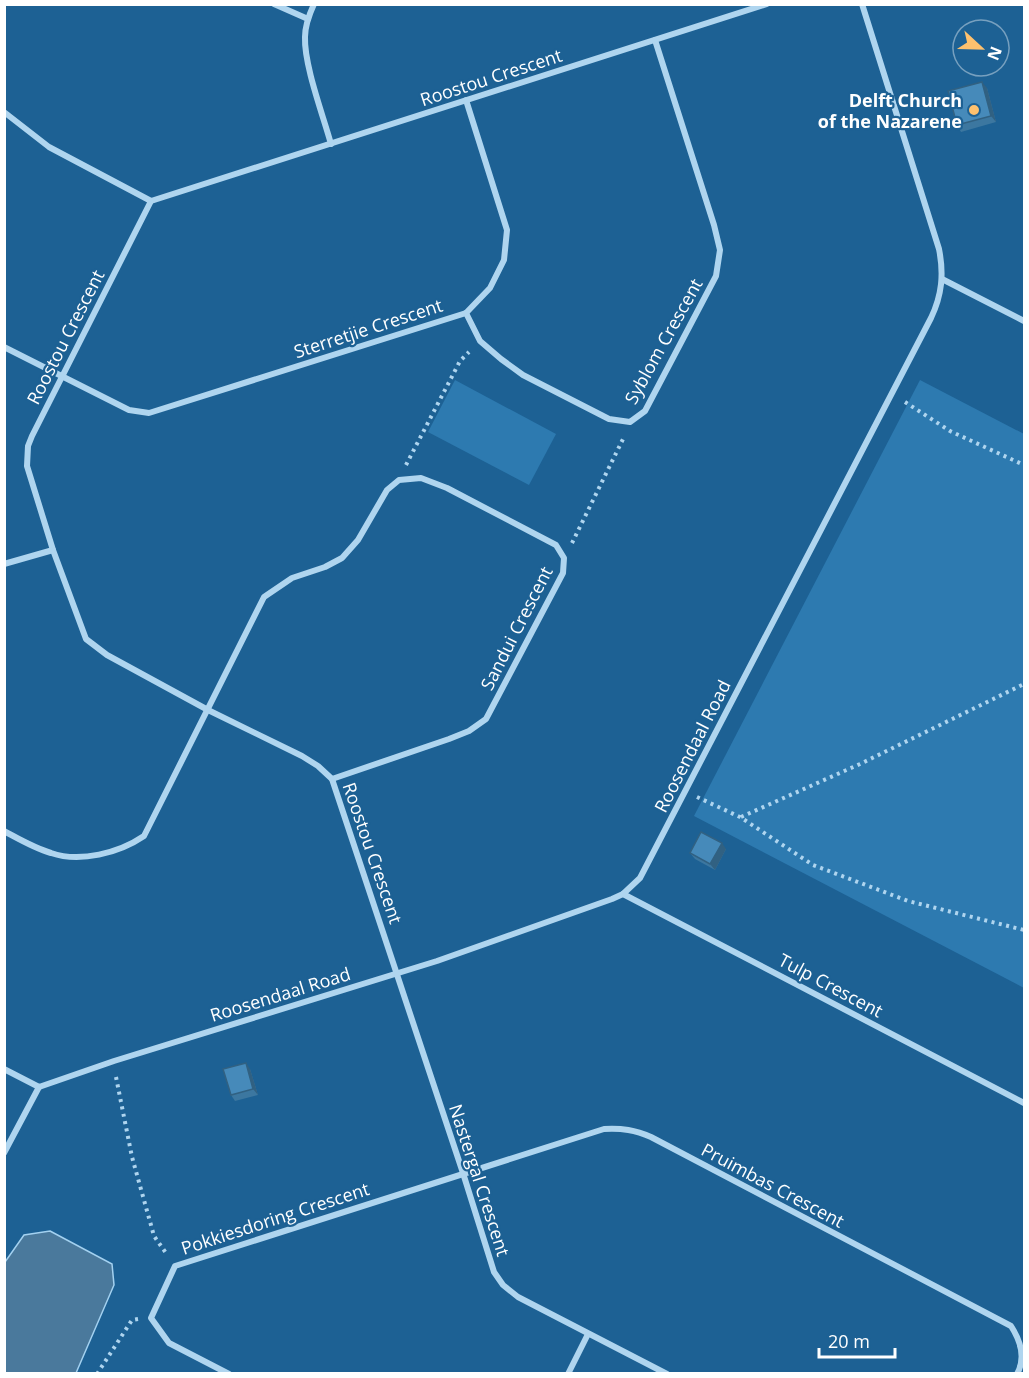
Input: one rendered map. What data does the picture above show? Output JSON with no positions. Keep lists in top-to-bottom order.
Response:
{
  "streets": {
    "street": [
      "Roostou Crescent",
      "Sterretjie Crescent",
      "Syblom Crescent",
      "Sandui Crescent",
      "Roosendaal Road",
      "Tulp Crescent",
      "Nastergal Crescent",
      "Pruimbas Crescent",
      "Pokkiesdoring Crescent"
    ]
  },
  "crossings": [
    ["Roostou Crescent", "Sterretjie Crescent"],
    ["Roostou Crescent", "Syblom Crescent"],
    ["Roostou Crescent", "Sandui Crescent"],
    ["Roostou Crescent", "Roosendaal Road"],
    ["Roostou Crescent", "Nastergal Crescent"],
    ["Sterretjie Crescent", "Syblom Crescent"],
    ["Roosendaal Road", "Tulp Crescent"],
    ["Roosendaal Road", "Nastergal Crescent"],
    ["Nastergal Crescent", "Pruimbas Crescent"],
    ["Nastergal Crescent", "Pokkiesdoring Crescent"],
    ["Pruimbas Crescent", "Pokkiesdoring Crescent"]
  ],
  "places": ["Delft Church of the Nazarene"],
  "scale_bar": "20 m",
  "north": "right"
}
